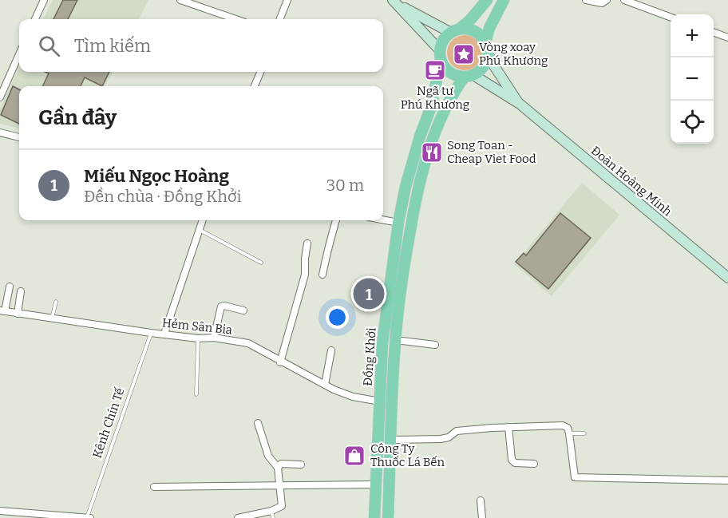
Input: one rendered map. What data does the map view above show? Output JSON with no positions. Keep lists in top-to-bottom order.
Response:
{
  "streets": {
    "main road": ["Đoàn Hoàng Minh", "Đồng Khởi"],
    "street": ["Hẻm Sân Bia"],
    "lane": ["Kênh Chín Tế"]
  },
  "crossings": [
    ["Đoàn Hoàng Minh", "Đồng Khởi"],
    ["Hẻm Sân Bia", "Đồng Khởi"],
    ["Hẻm Sân Bia", "Kênh Chín Tế"]
  ],
  "places": {
    "place": ["Vòng xoay Phú Khương"],
    "cafe": ["Ngã tư Phú Khương"],
    "restaurant": ["Song Toan - Cheap Viet Food"],
    "shop": ["Công Ty Thuốc Lá Bến"]
  },
  "page": {
    "map_buttons": ["+", "−"],
    "search": "Tìm kiếm",
    "heading": "Gần đây",
    "list": [
      {
        "mark": "1",
        "name": "Miếu Ngọc Hoàng",
        "note": "Đền chùa · Đồng Khởi",
        "value": "30 m"
      }
    ],
    "pins": "1"
  }
}
